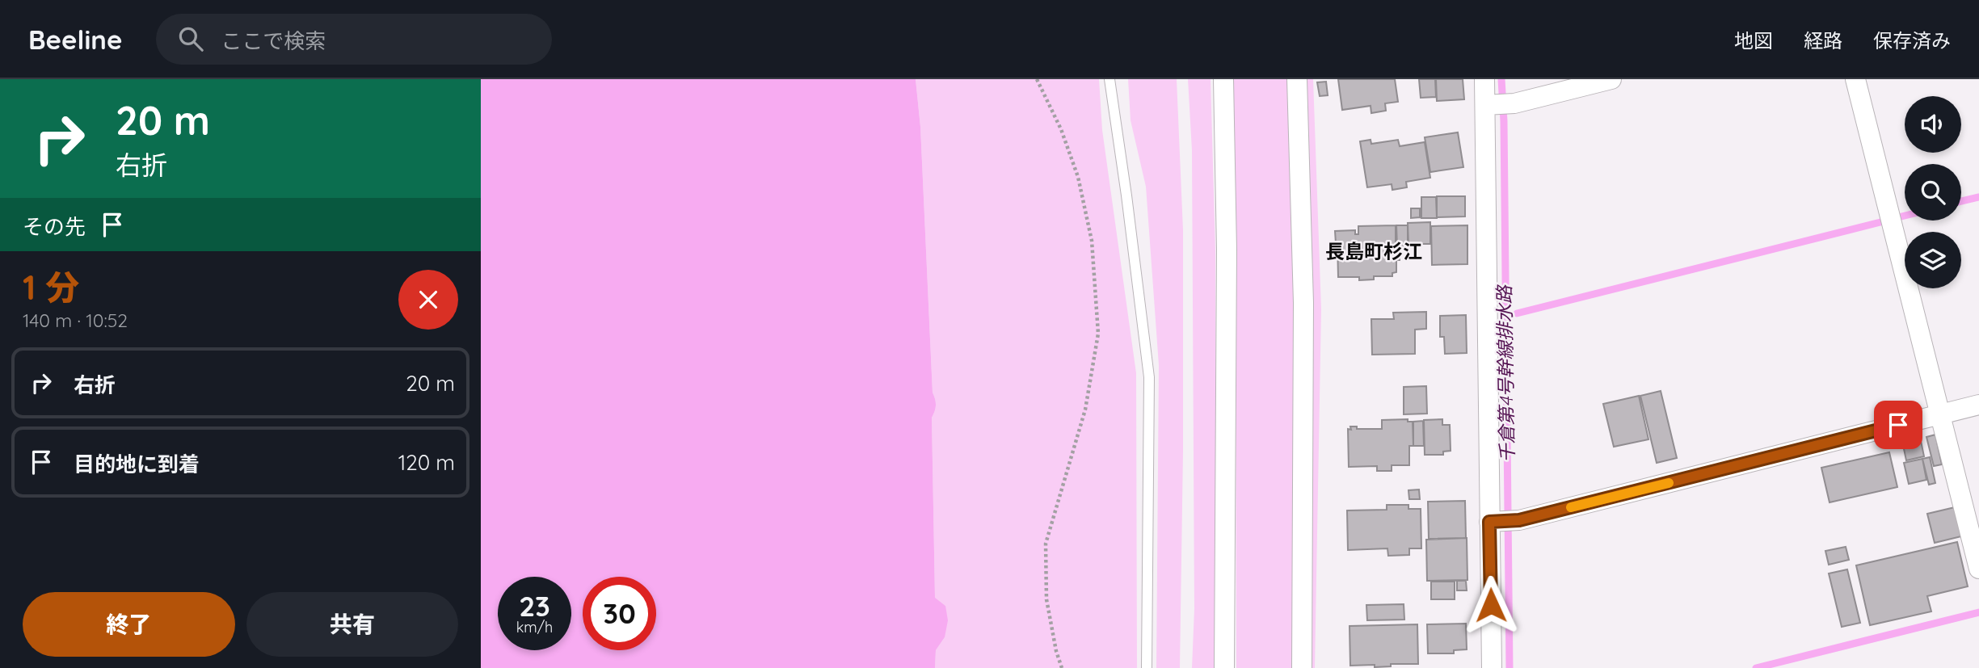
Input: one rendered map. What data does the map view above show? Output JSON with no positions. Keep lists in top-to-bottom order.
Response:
{
  "districts": ["長島町杉江"],
  "water": ["千倉第4号幹線排水路"],
  "page": {
    "header": "Beeline",
    "search": "ここで検索",
    "nav": ["地図", "経路", "保存済み"],
    "turn": ["20 m", "右折"],
    "then": "その先",
    "heading": ["1 分", "140 m · 10:52"],
    "list": [
      {
        "name": "右折",
        "value": "20 m"
      },
      {
        "name": "目的地に到着",
        "value": "120 m"
      }
    ],
    "speed": "23 km/h",
    "limit": "30",
    "buttons": ["終了", "共有"]
  }
}
